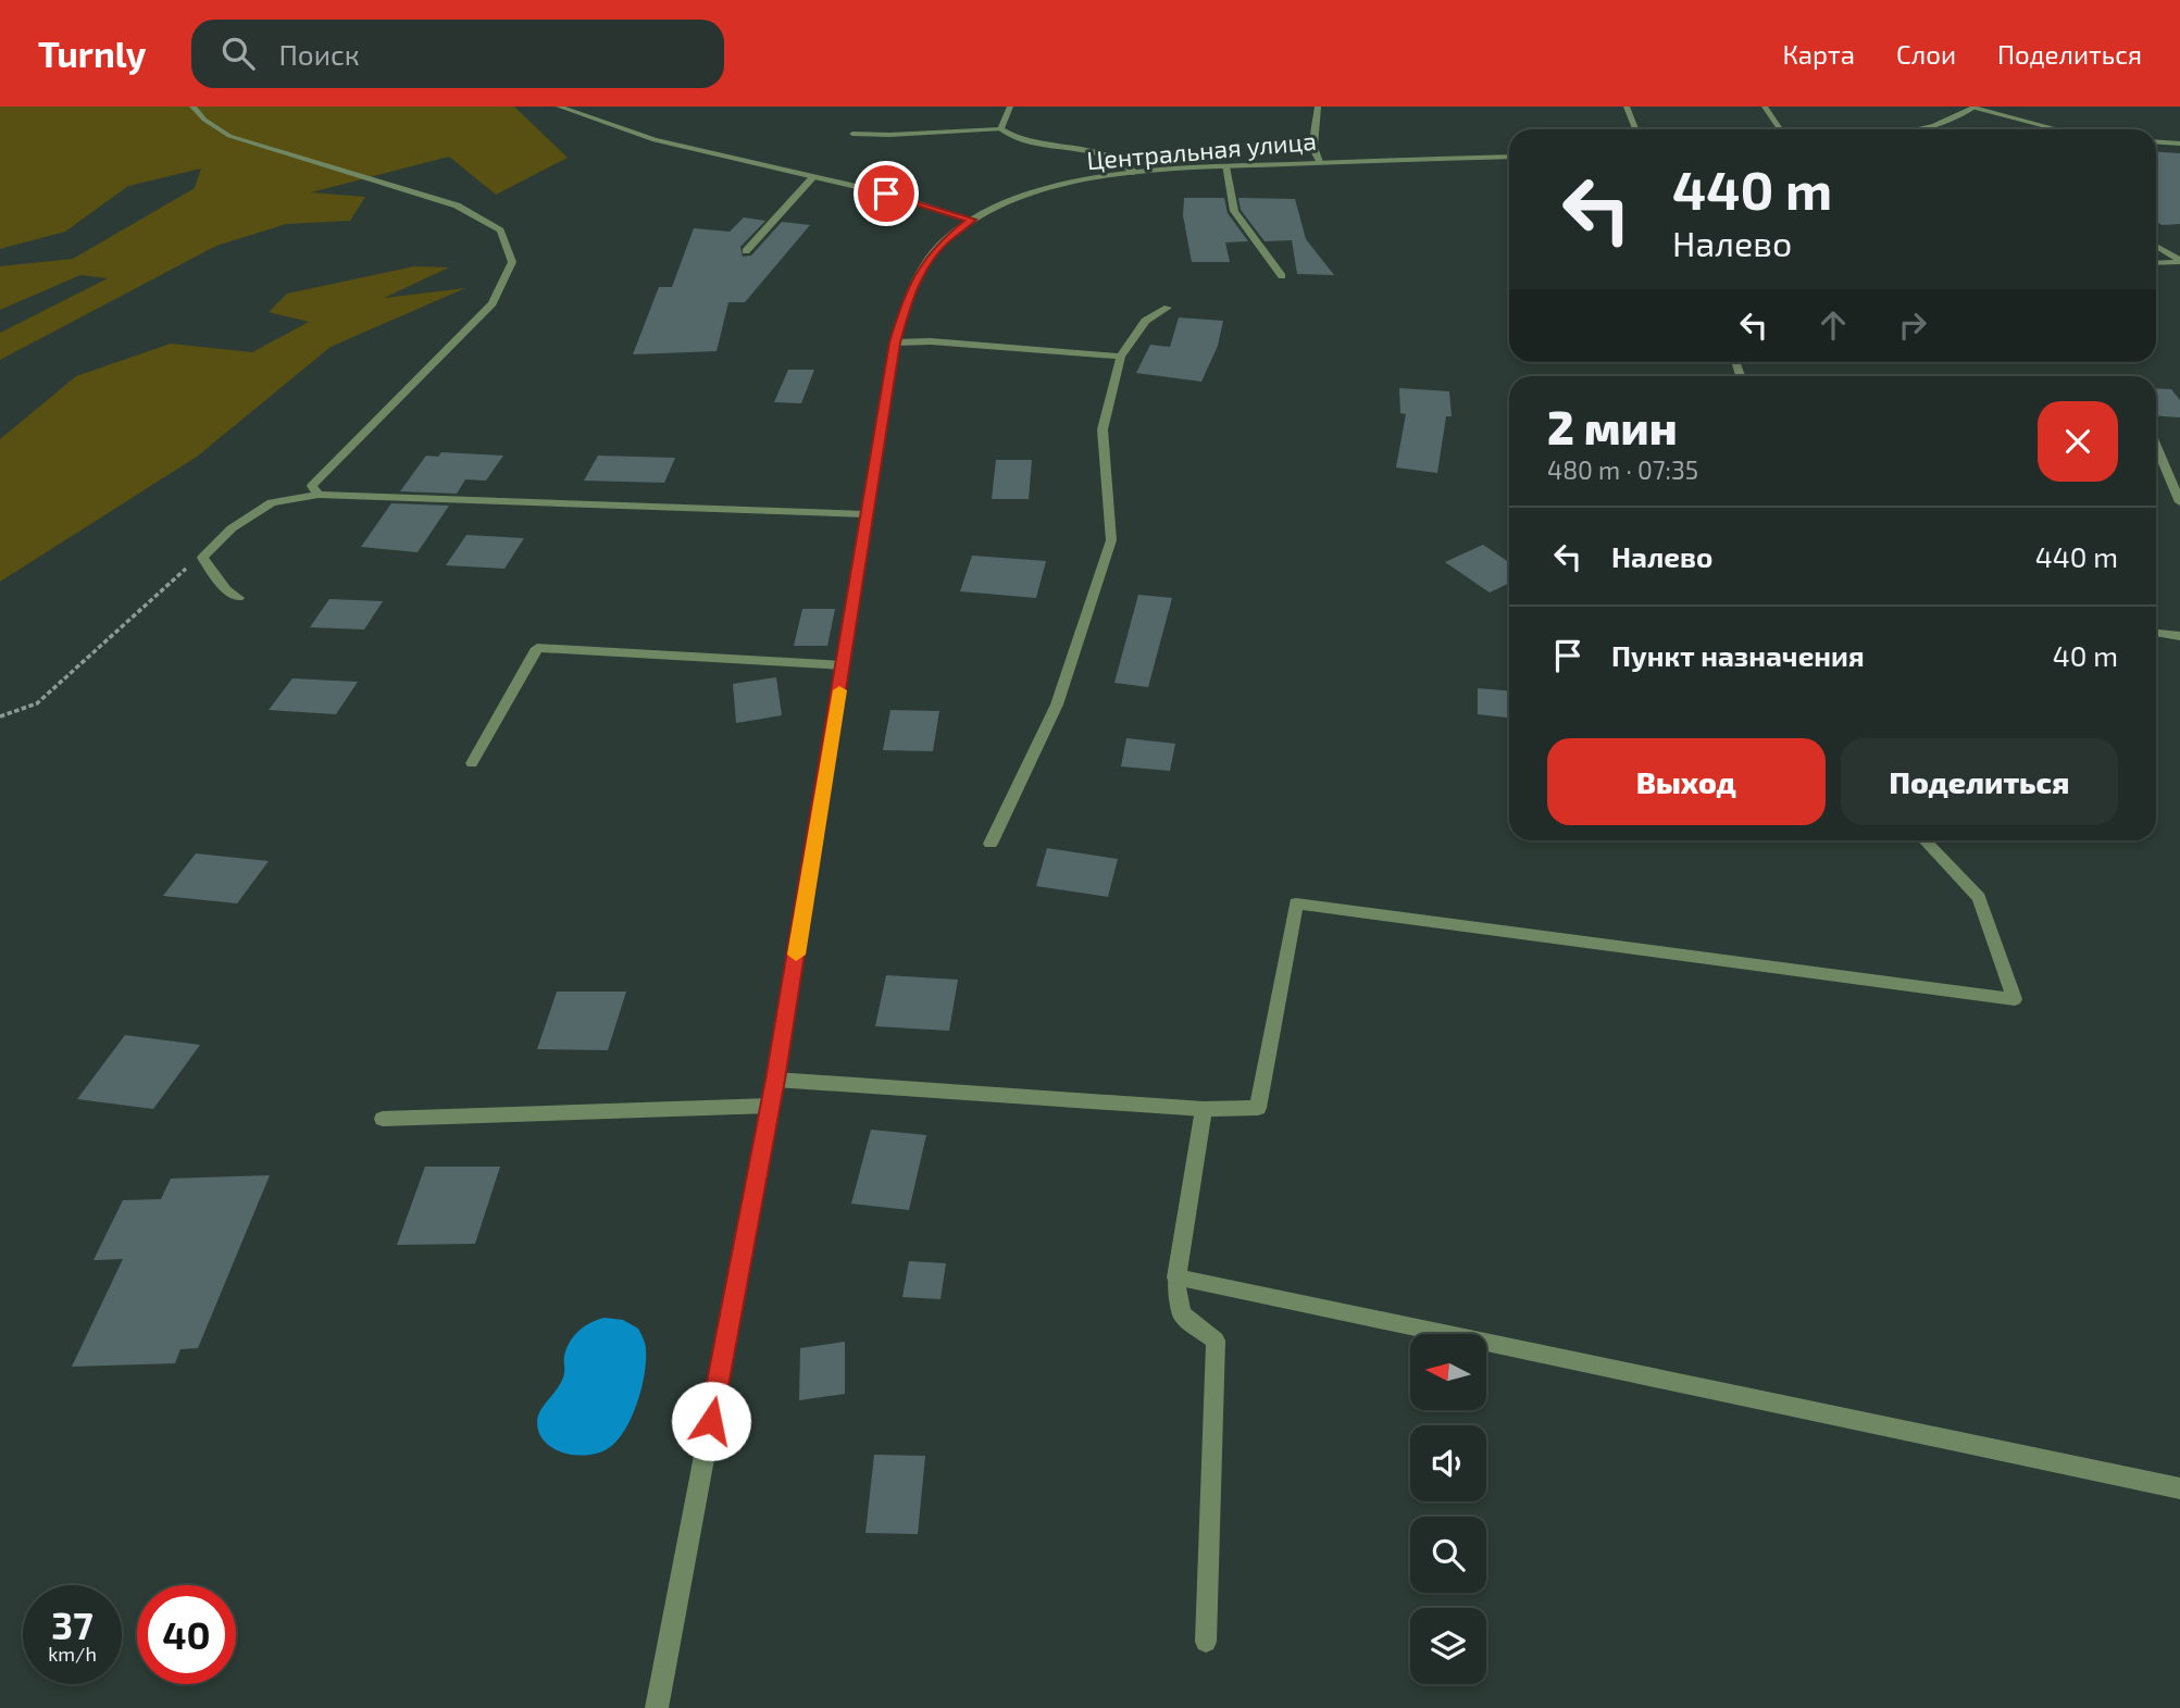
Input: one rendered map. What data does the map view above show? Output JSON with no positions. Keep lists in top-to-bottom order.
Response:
{
  "streets": {
    "street": ["Центральная улица"]
  },
  "north": "left",
  "page": {
    "header": "Turnly",
    "search": "Поиск",
    "nav": ["Карта", "Слои", "Поделиться"],
    "turn": ["440 m", "Налево"],
    "heading": ["2 мин", "480 m · 07:35"],
    "list": [
      {
        "name": "Налево",
        "value": "440 m"
      },
      {
        "name": "Пункт назначения",
        "value": "40 m"
      }
    ],
    "buttons": ["Выход", "Поделиться"],
    "speed": "37 km/h",
    "limit": "40"
  }
}
